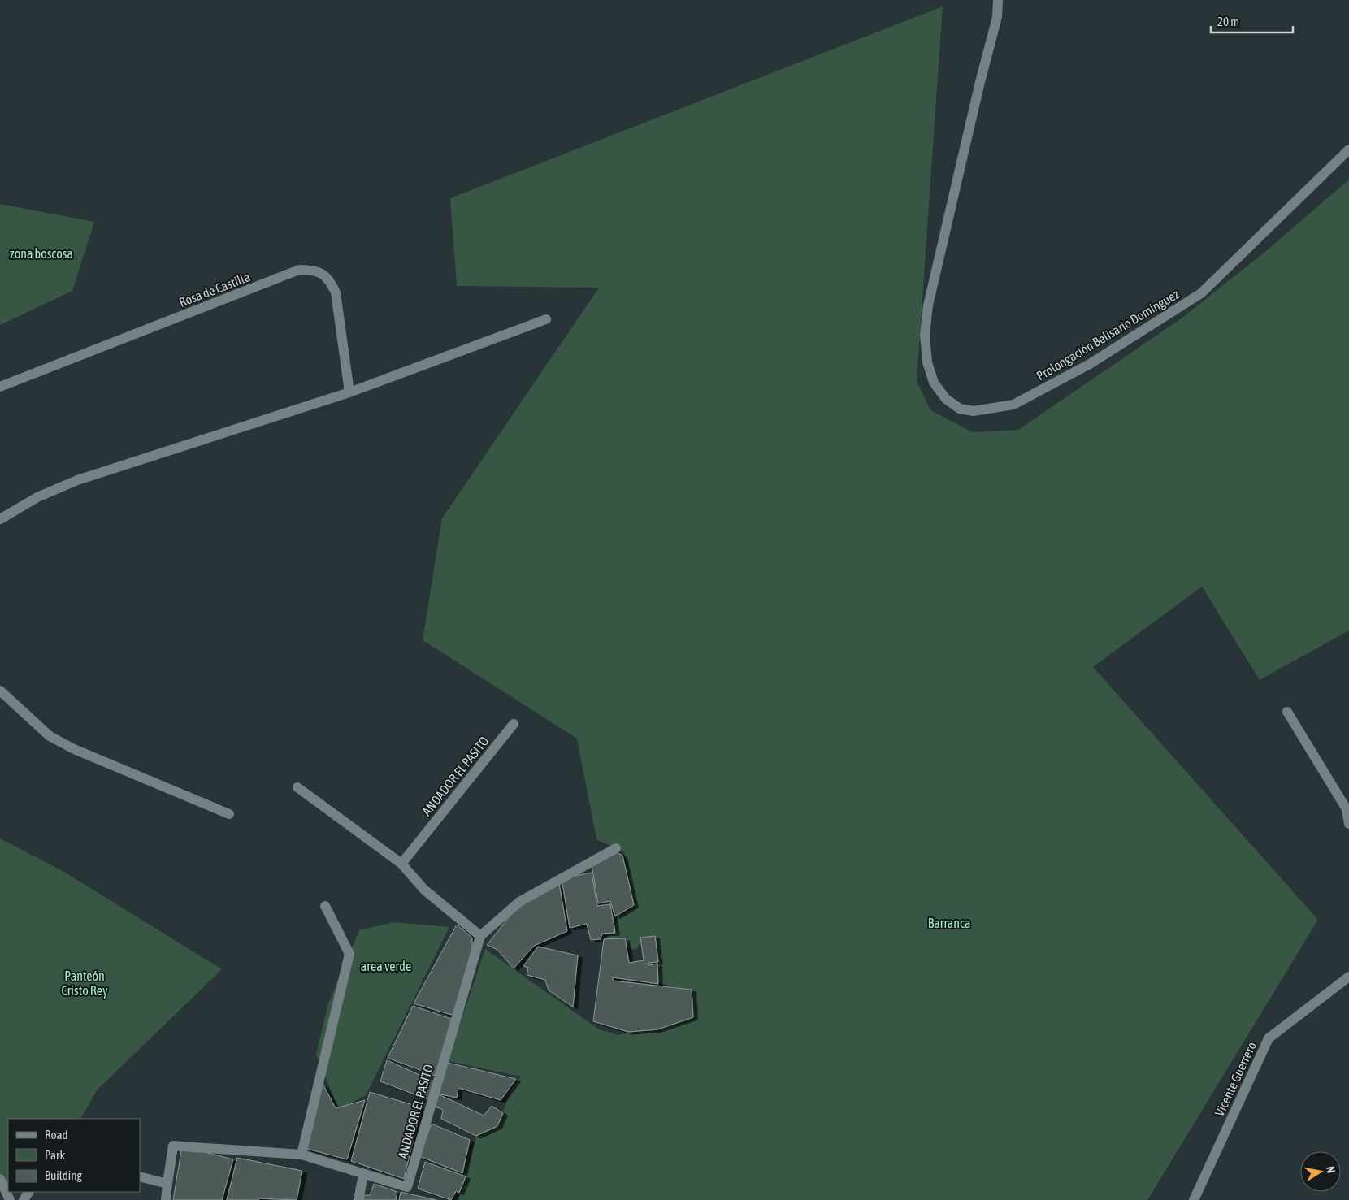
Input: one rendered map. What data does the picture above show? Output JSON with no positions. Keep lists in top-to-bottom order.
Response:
{
  "streets": {
    "street": [
      "Rosa de Castilla",
      "Prolongación Belisario Domínguez",
      "ANDADOR EL PASITO",
      "Vicente Guerrero"
    ]
  },
  "parks": [
    "zona boscosa",
    "Barranca",
    "area verde",
    "Panteón Cristo Rey"
  ],
  "legend": ["Road", "Park", "Building"],
  "scale_bar": "20 m",
  "north": "right"
}
